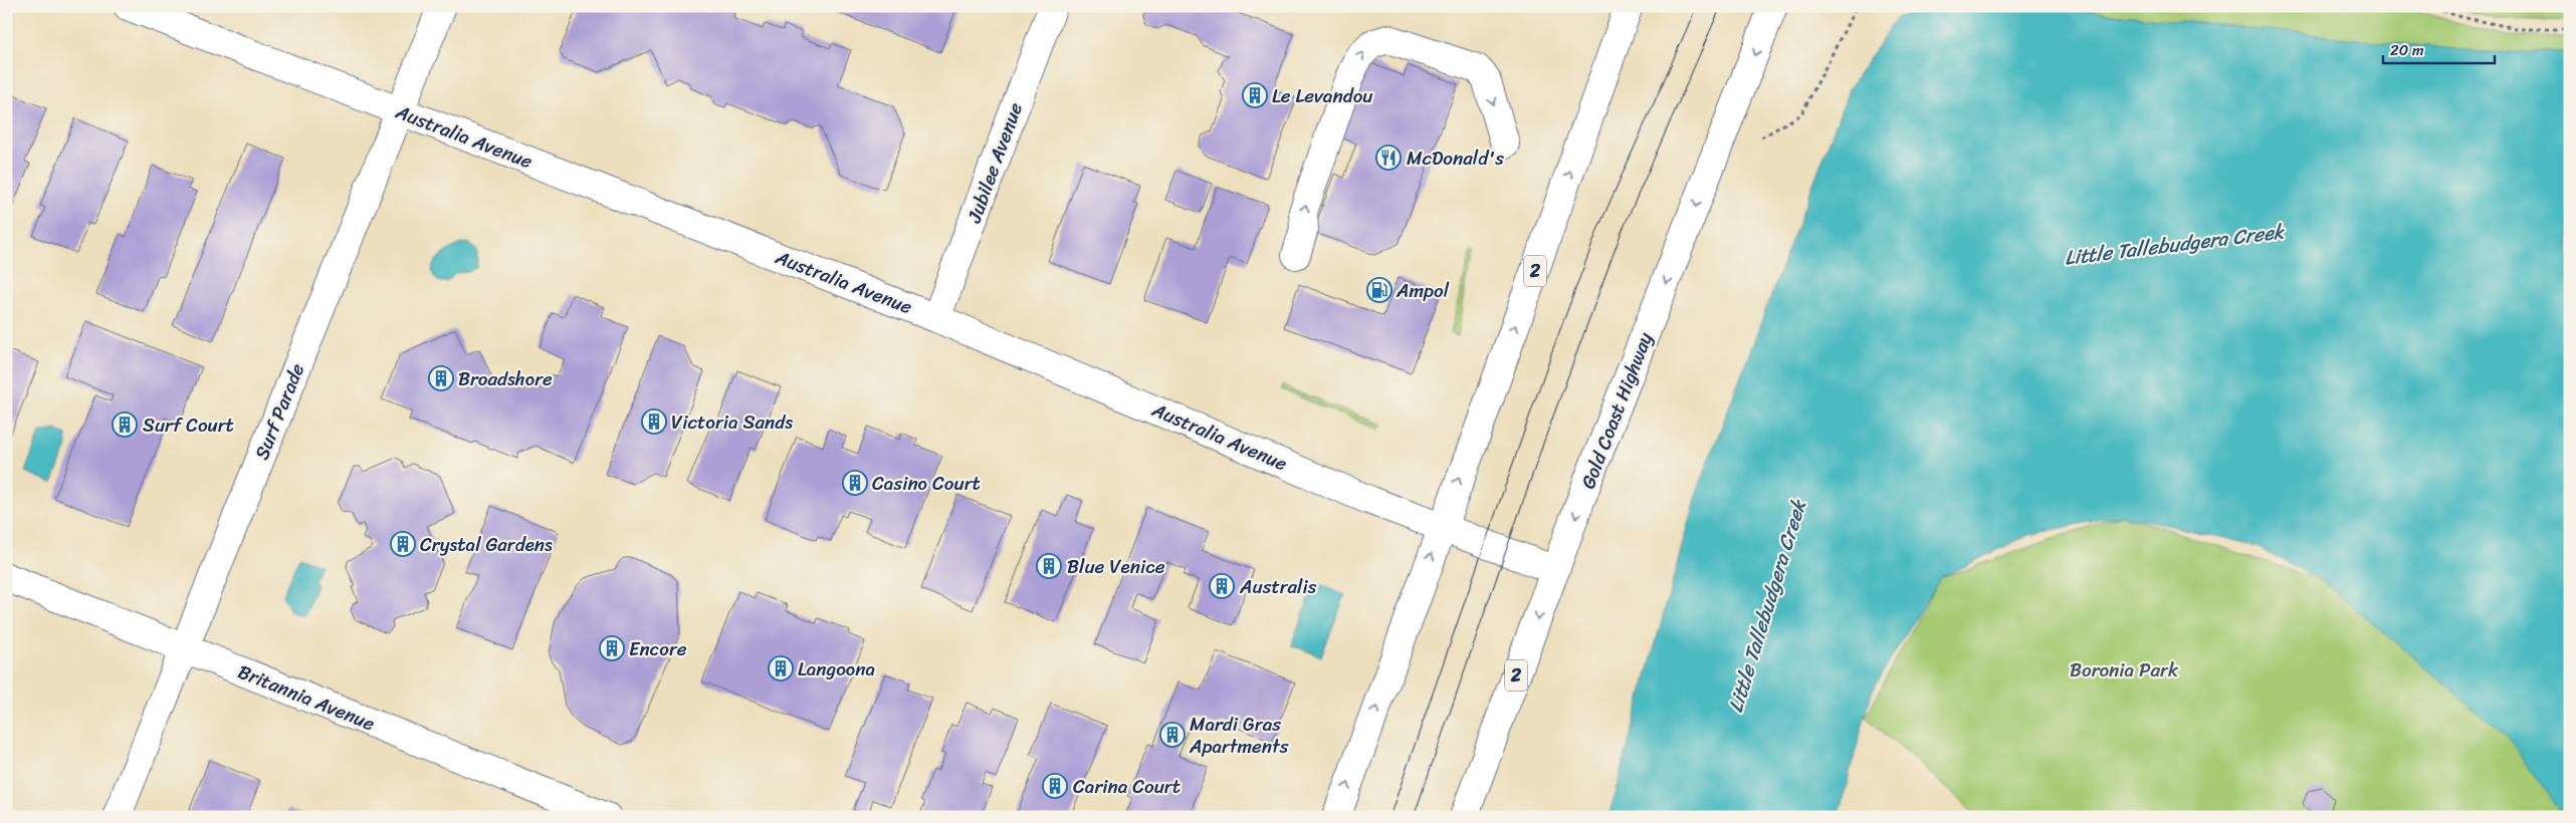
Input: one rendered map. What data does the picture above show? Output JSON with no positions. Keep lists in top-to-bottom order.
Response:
{
  "streets": {
    "main road": [
      "Australia Avenue",
      "Jubilee Avenue",
      "2",
      "Gold Coast Highway",
      "Surf Parade",
      "Britannia Avenue"
    ]
  },
  "crossings": [
    ["Australia Avenue", "Jubilee Avenue"],
    ["Australia Avenue", "2"],
    ["Australia Avenue", "Gold Coast Highway"],
    ["Australia Avenue", "Surf Parade"],
    ["Surf Parade", "Britannia Avenue"]
  ],
  "water": ["Little Tallebudgera Creek"],
  "parks": ["Boronia Park"],
  "places": {
    "building": [
      "Le Levandou",
      "Broadshore",
      "Victoria Sands",
      "Surf Court",
      "Casino Court",
      "Crystal Gardens",
      "Blue Venice",
      "Australis",
      "Encore",
      "Langoona",
      "Mardi Gras Apartments",
      "Carina Court"
    ],
    "restaurant": ["McDonald's"],
    "fuel station": ["Ampol"]
  },
  "scale_bar": "20 m"
}
